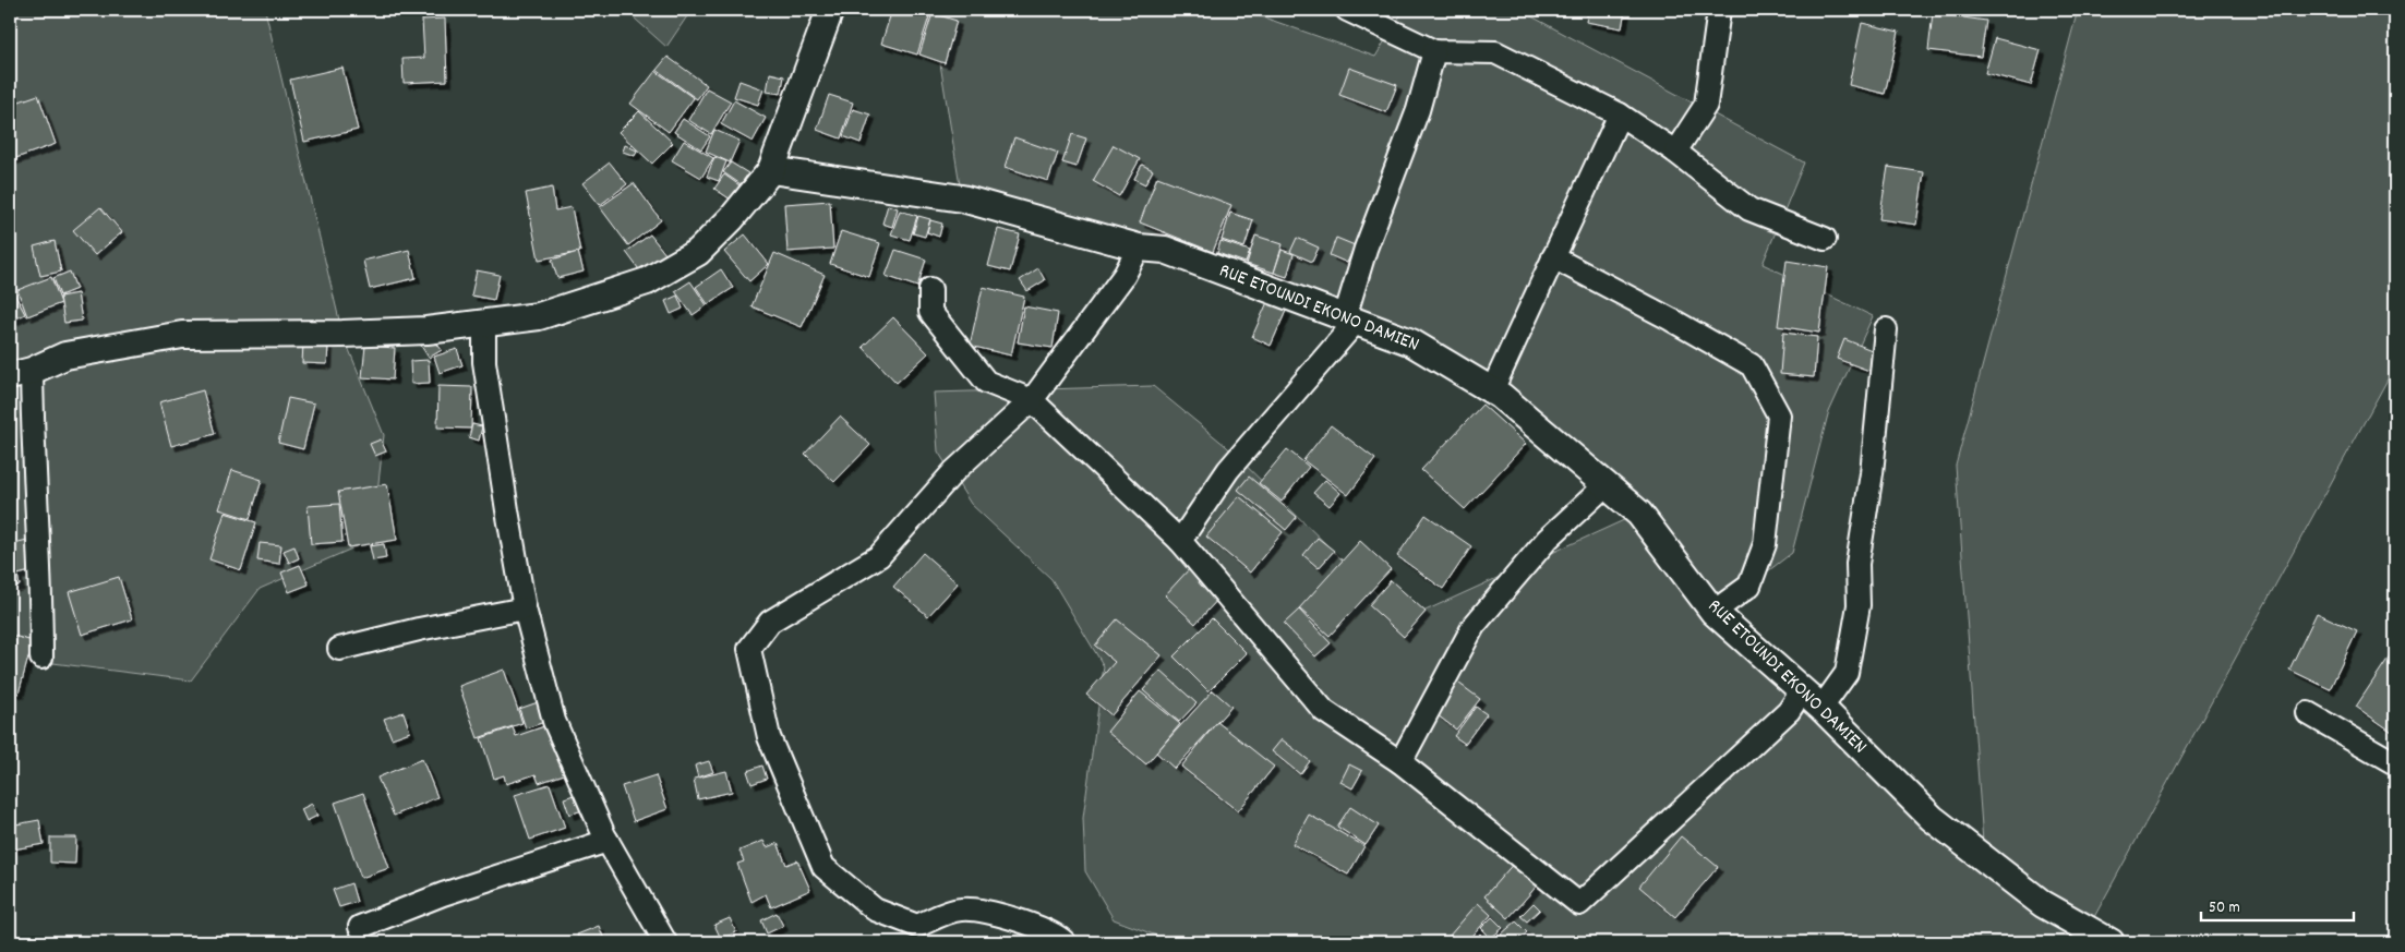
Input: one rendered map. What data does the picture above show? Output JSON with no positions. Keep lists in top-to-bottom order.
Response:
{
  "streets": {
    "street": ["RUE ETOUNDI EKONO DAMIEN"]
  },
  "scale_bar": "50 m"
}
